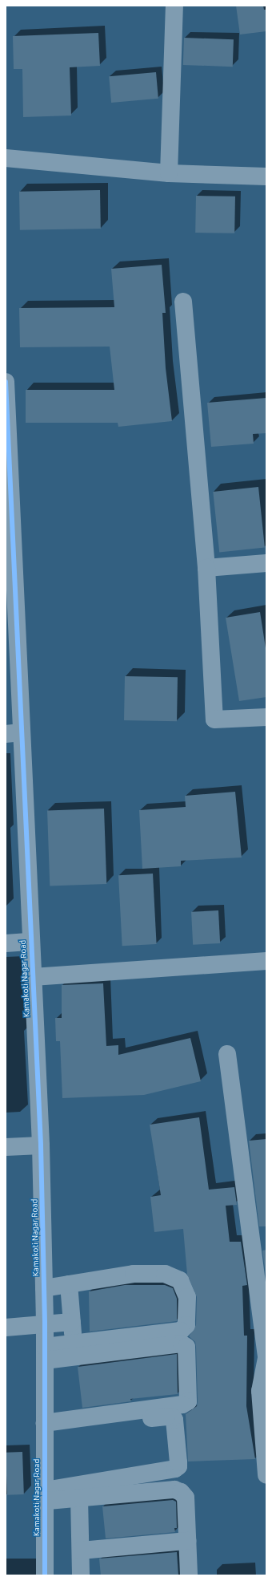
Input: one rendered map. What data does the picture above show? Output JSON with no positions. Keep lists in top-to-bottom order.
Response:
{
  "streets": {
    "street": ["Kamakoti Nagar Road"]
  }
}
